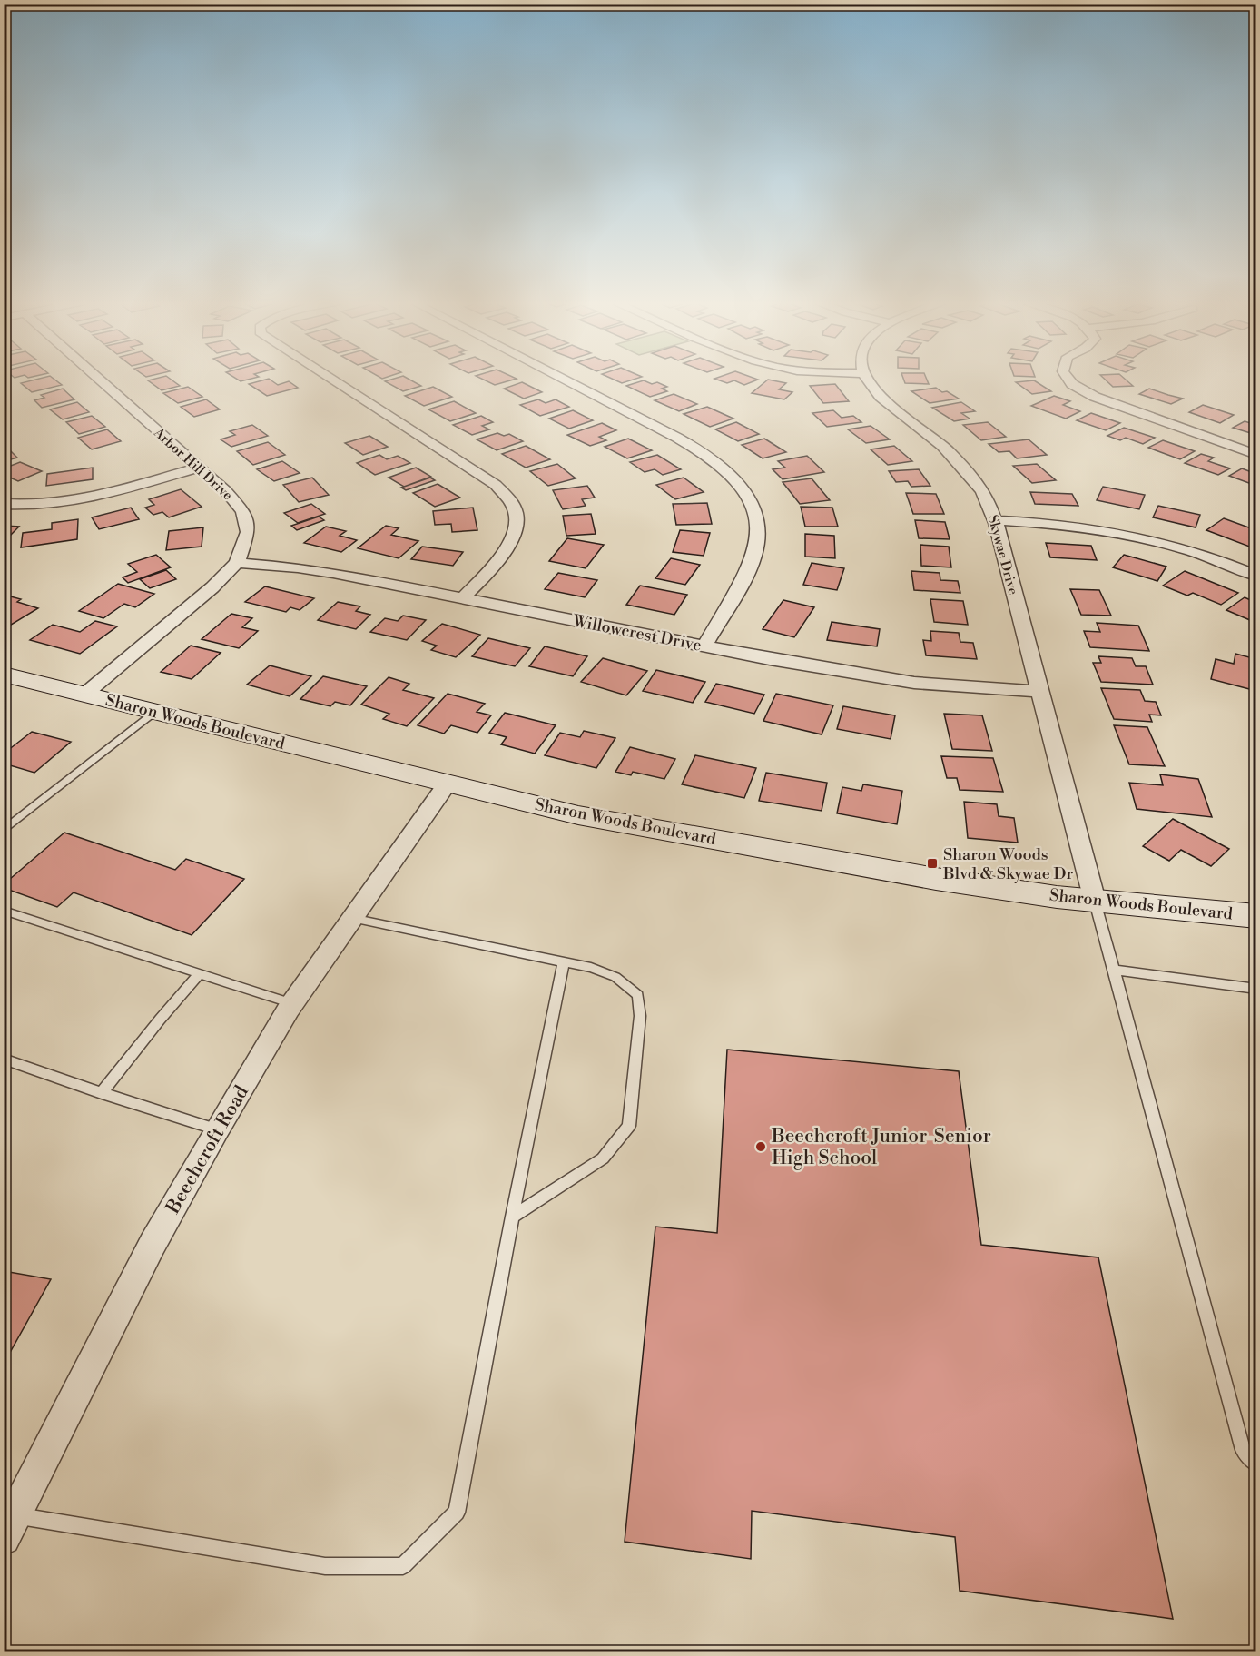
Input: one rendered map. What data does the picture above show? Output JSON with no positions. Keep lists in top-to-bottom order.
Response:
{
  "streets": {
    "street": [
      "Arbor Hill Drive",
      "Skywae Drive",
      "Willowcrest Drive",
      "Sharon Woods Boulevard",
      "Beechcroft Road"
    ]
  },
  "crossings": [
    ["Arbor Hill Drive", "Willowcrest Drive"],
    ["Arbor Hill Drive", "Sharon Woods Boulevard"],
    ["Skywae Drive", "Willowcrest Drive"],
    ["Skywae Drive", "Sharon Woods Boulevard"],
    ["Sharon Woods Boulevard", "Beechcroft Road"]
  ],
  "places": {
    "transit": ["Sharon Woods Blvd & Skywae Dr"],
    "other": ["Beechcroft Junior-Senior High School"]
  }
}
